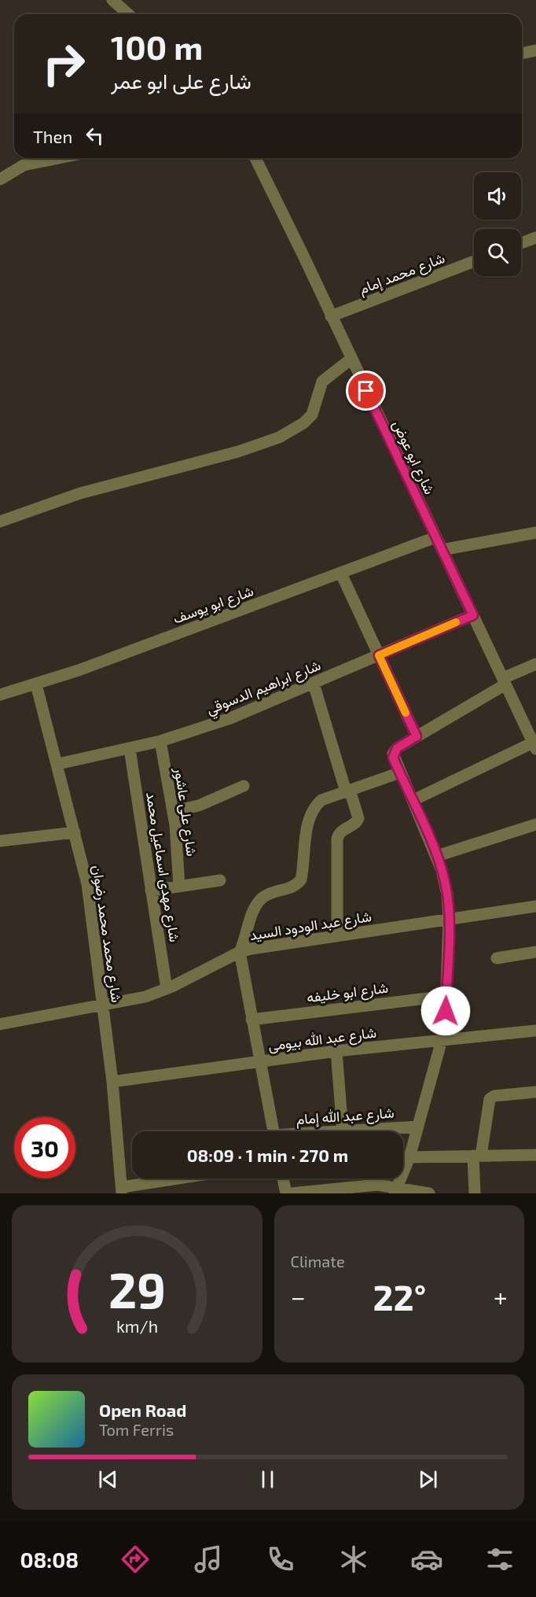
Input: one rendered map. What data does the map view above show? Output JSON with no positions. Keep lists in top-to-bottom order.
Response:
{
  "streets": {
    "street": [
      "شارع محمد إمام",
      "شارع ابو عوض",
      "شارع ابو يوسف",
      "شارع ابراهيم الدسوقي",
      "شارع على عاشور",
      "شارع مهدى اسماعيل محمد",
      "شارع عبد الودود السيد",
      "شارع محمد محمد رضوان",
      "شارع ابو خليفه",
      "شارع عبد الله بيومى",
      "شارع عبد الله إمام"
    ]
  },
  "crossings": [
    ["شارع محمد إمام", "شارع ابو عوض"],
    ["شارع ابو عوض", "شارع ابو يوسف"],
    ["شارع ابو عوض", "شارع ابراهيم الدسوقي"],
    ["شارع ابو يوسف", "شارع محمد محمد رضوان"],
    ["شارع ابراهيم الدسوقي", "شارع على عاشور"],
    ["شارع ابراهيم الدسوقي", "شارع مهدى اسماعيل محمد"],
    ["شارع ابراهيم الدسوقي", "شارع محمد محمد رضوان"],
    ["شارع مهدى اسماعيل محمد", "شارع عبد الودود السيد"],
    ["شارع عبد الودود السيد", "شارع محمد محمد رضوان"],
    ["شارع محمد محمد رضوان", "شارع عبد الله بيومى"]
  ],
  "page": {
    "turn": ["100 m", "شارع على ابو عمر"],
    "then": "Then",
    "limit": "30",
    "trip": "08:09 · 1 min · 270 m",
    "tile": "Climate",
    "heat": ["−", "22°", "+"],
    "song": ["Open Road", "Tom Ferris"],
    "tabs": "08:08",
    "gauge": ["29", "km/h"]
  }
}
